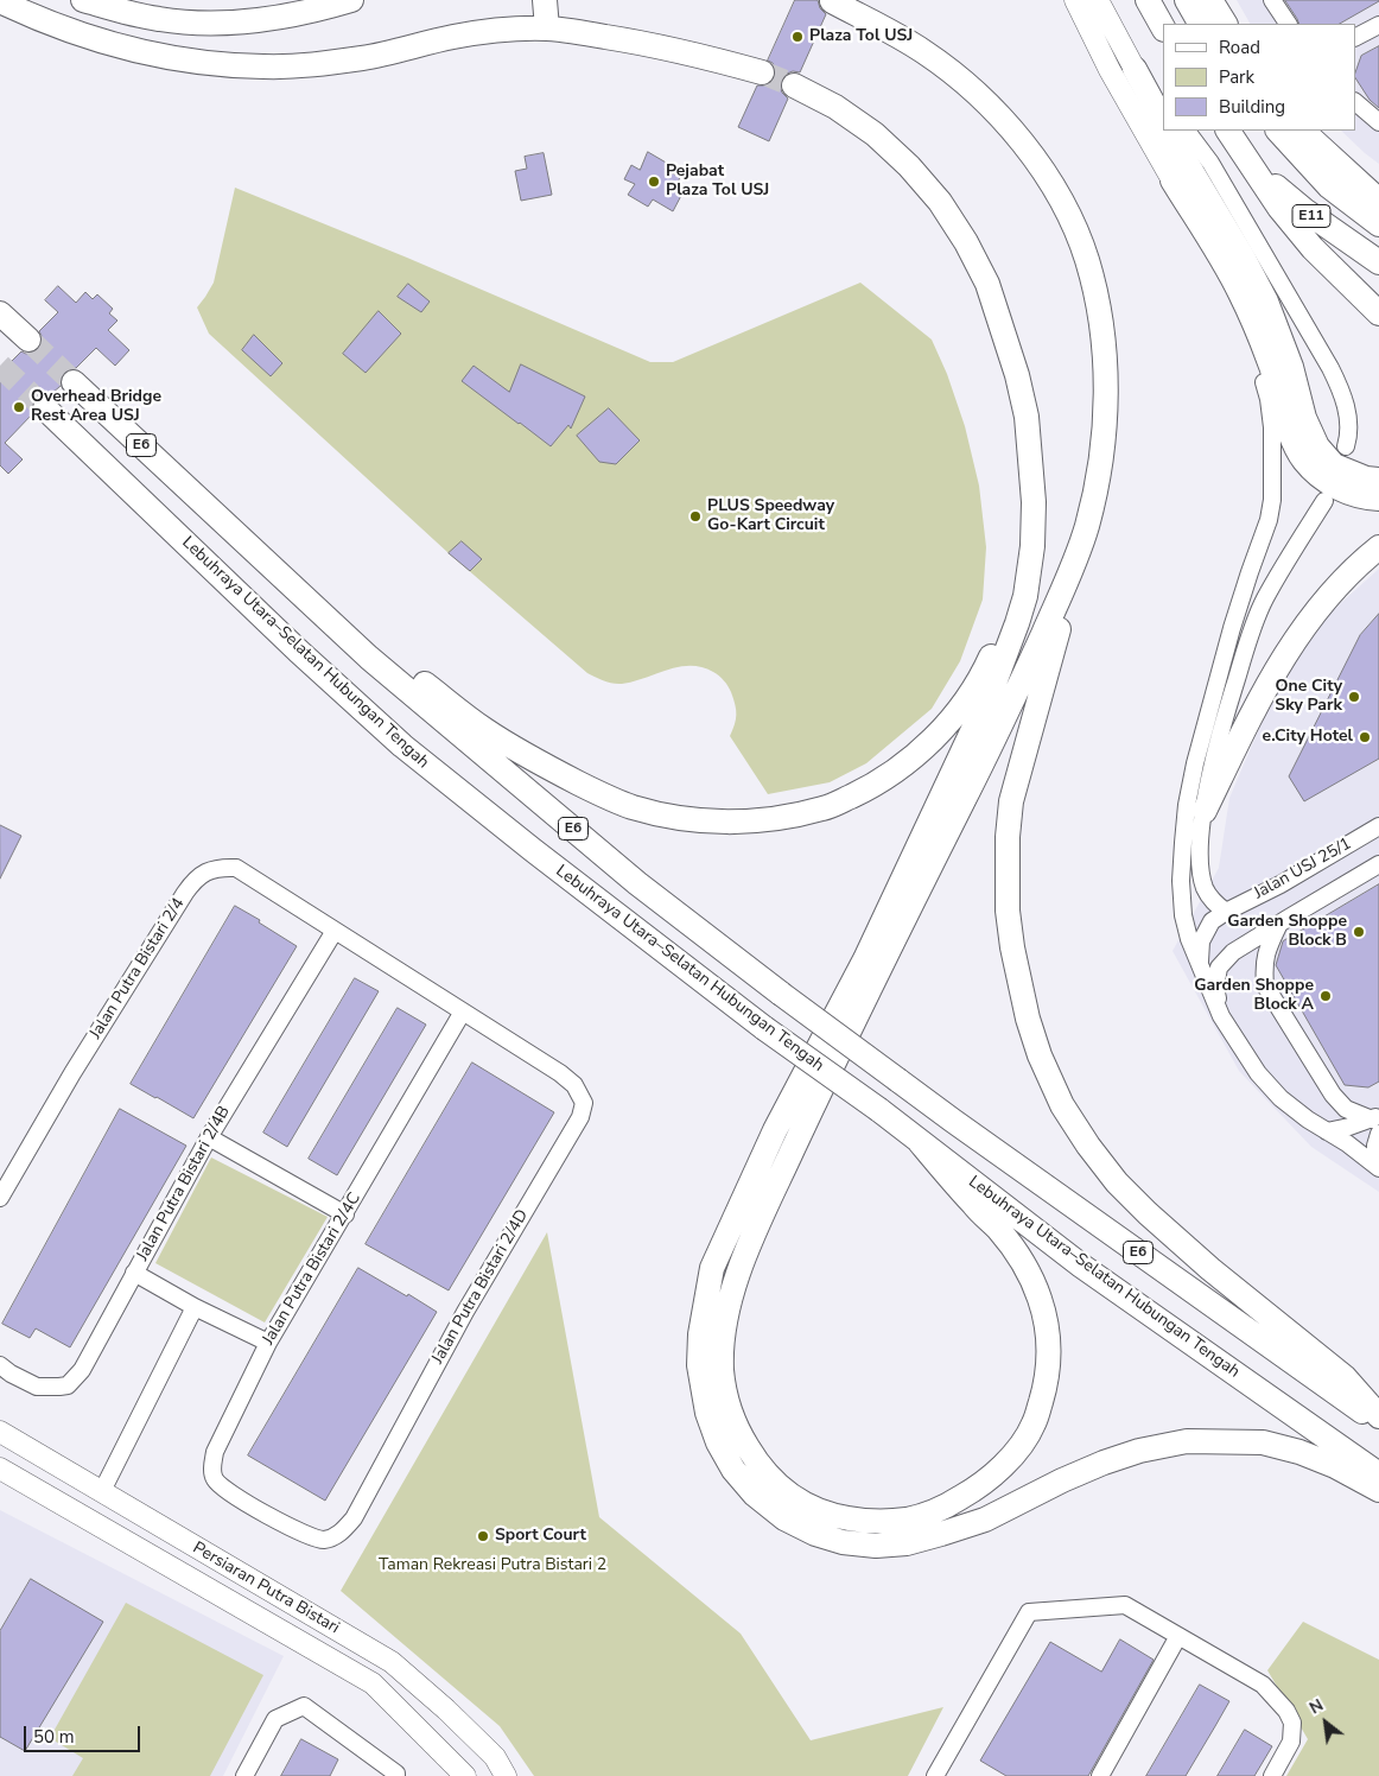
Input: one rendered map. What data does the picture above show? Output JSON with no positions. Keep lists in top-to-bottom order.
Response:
{
  "streets": {
    "highway": ["E11", "E6", "Lebuhraya Utara–Selatan Hubungan Tengah"],
    "main road": ["Persiaran Putra Bistari"],
    "street": [
      "Jalan USJ 25/1",
      "Jalan Putra Bistari 2/4",
      "Jalan Putra Bistari 2/4B",
      "Jalan Putra Bistari 2/4C",
      "Jalan Putra Bistari 2/4D"
    ]
  },
  "crossings": [
    ["Jalan Putra Bistari 2/4", "Jalan Putra Bistari 2/4B"],
    ["Jalan Putra Bistari 2/4", "Jalan Putra Bistari 2/4C"],
    ["Jalan Putra Bistari 2/4", "Jalan Putra Bistari 2/4D"],
    ["Jalan Putra Bistari 2/4C", "Jalan Putra Bistari 2/4D"]
  ],
  "parks": ["Taman Rekreasi Putra Bistari 2"],
  "places": [
    "Plaza Tol USJ",
    "Pejabat Plaza Tol USJ",
    "Overhead Bridge Rest Area USJ",
    "PLUS Speedway Go-Kart Circuit",
    "One City Sky Park",
    "e.City Hotel",
    "Garden Shoppe Block B",
    "Garden Shoppe Block A",
    "Sport Court"
  ],
  "legend": ["Road", "Park", "Building"],
  "scale_bar": "50 m",
  "north": "top left"
}
